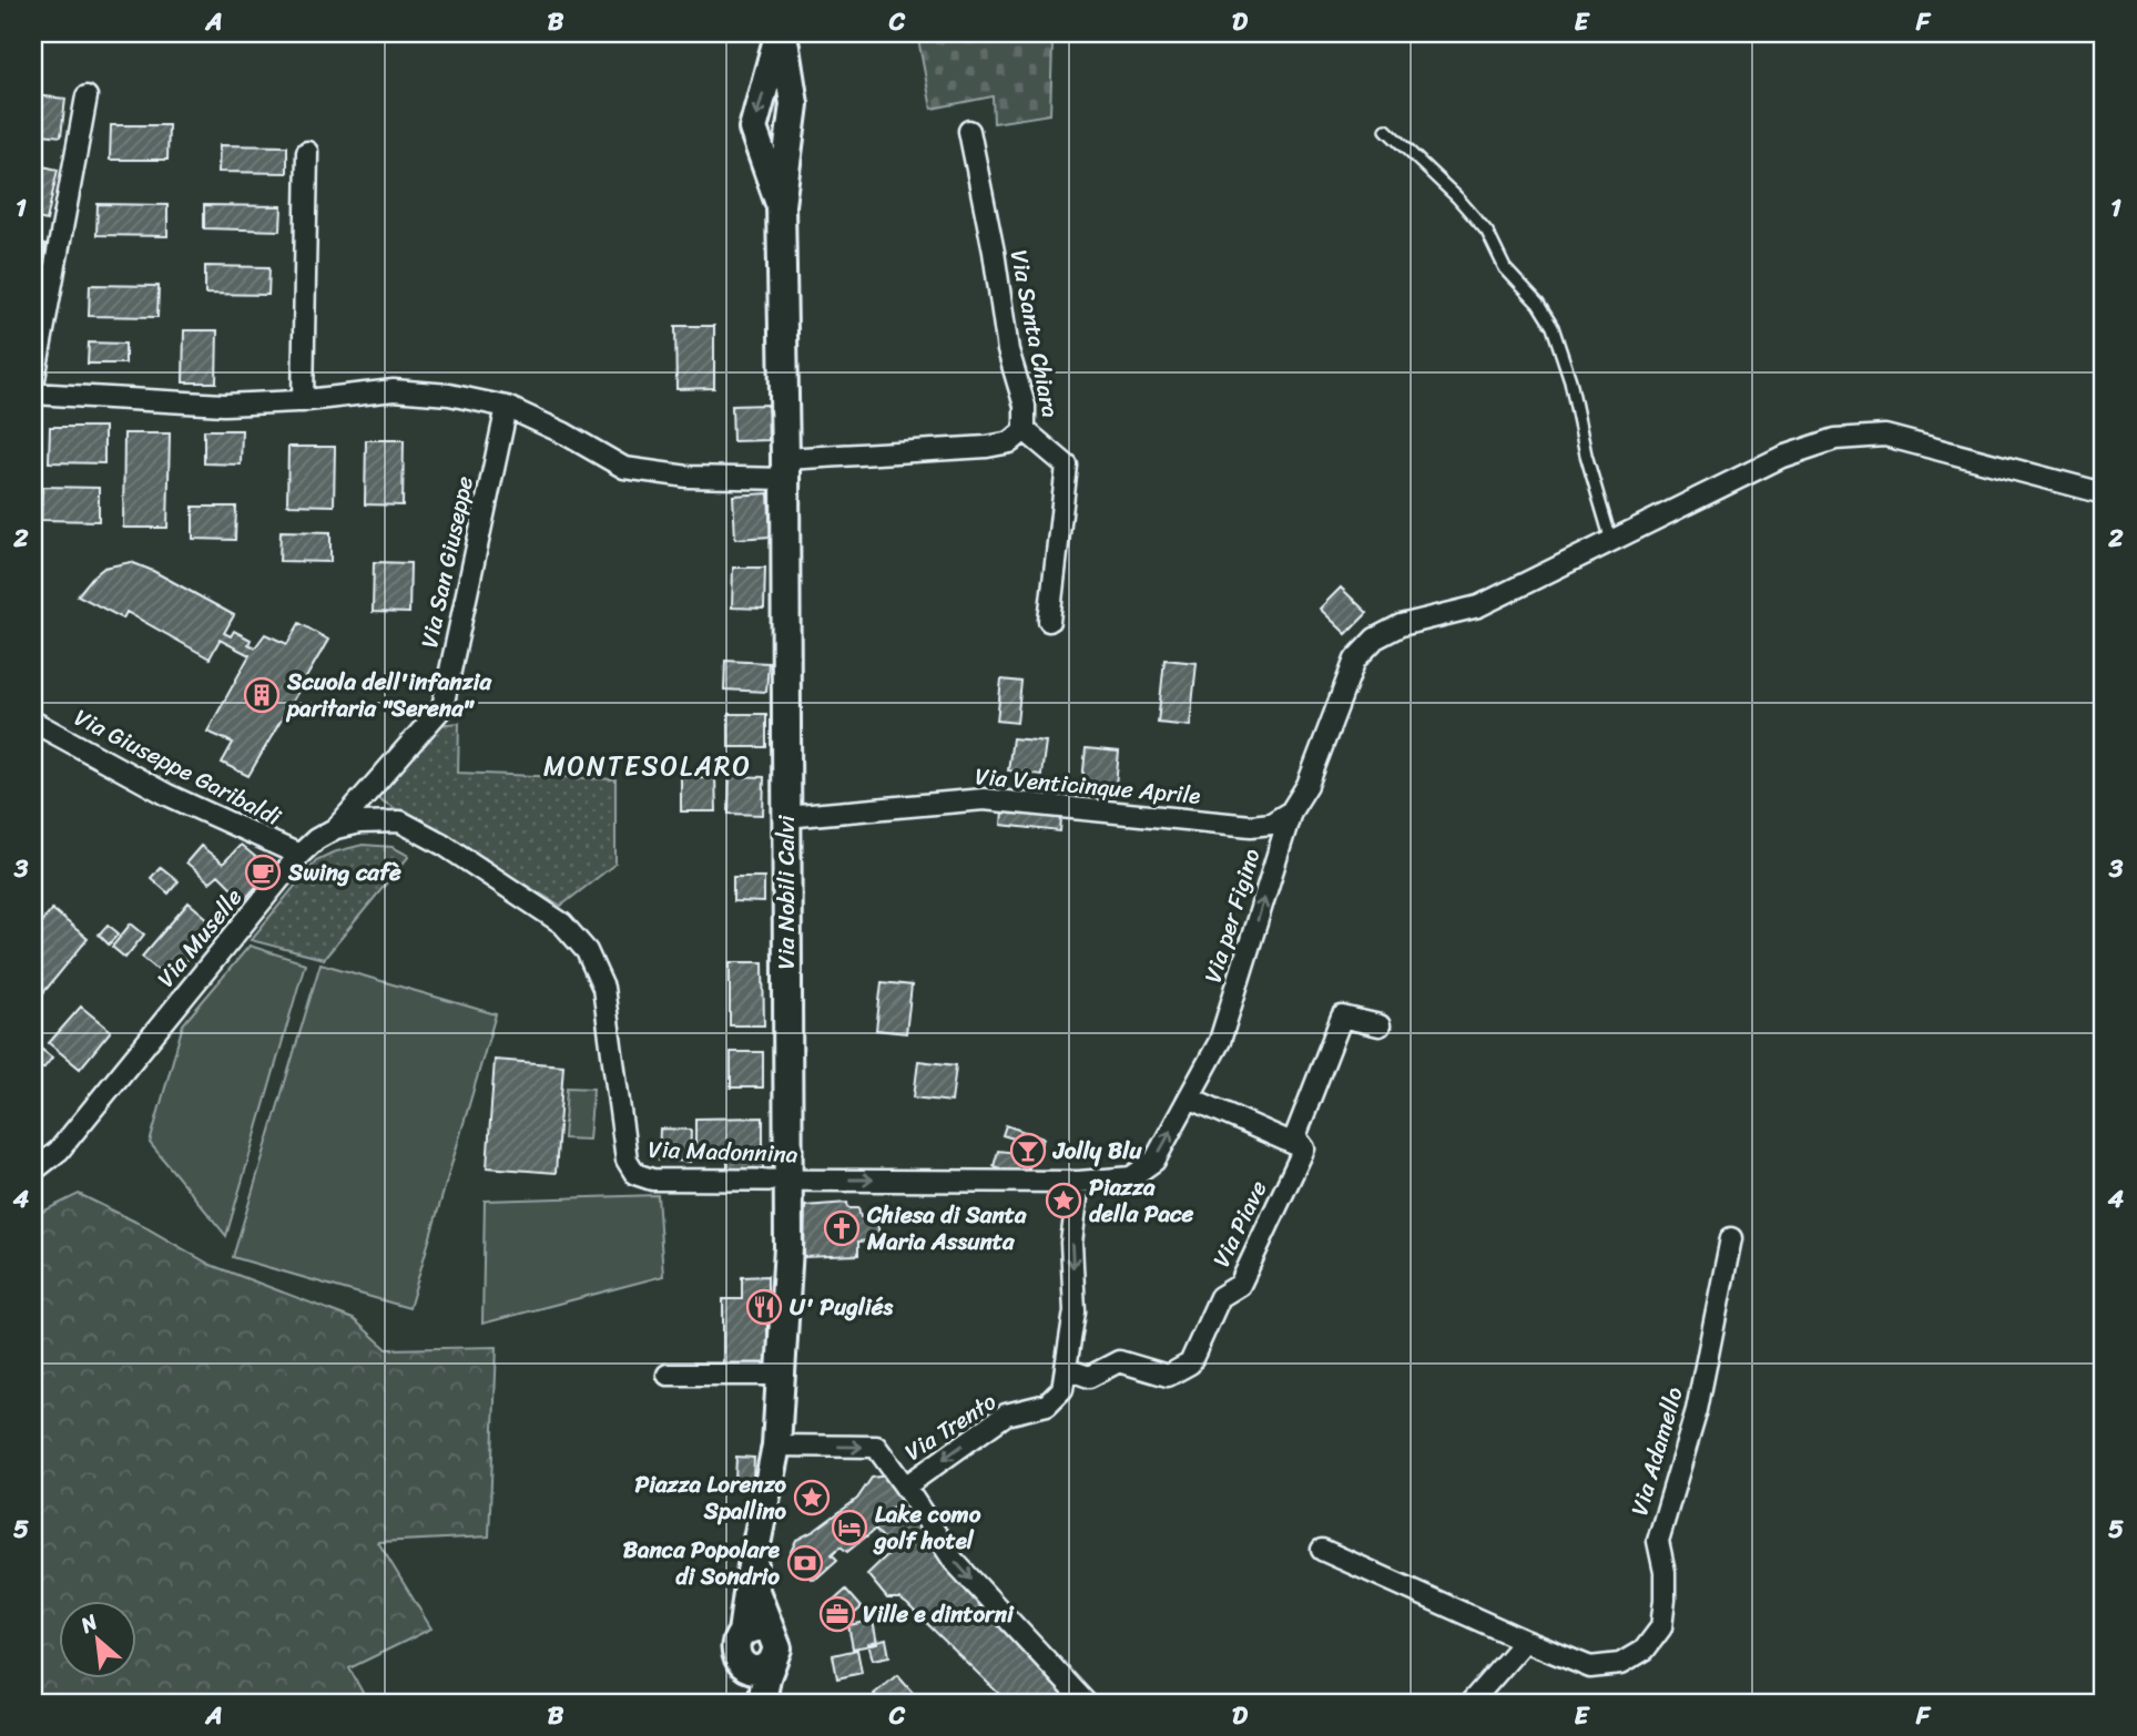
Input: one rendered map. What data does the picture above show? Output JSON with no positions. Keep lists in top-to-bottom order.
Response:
{
  "streets": {
    "main road": ["Via Nobili Calvi"],
    "street": [
      "Via Santa Chiara",
      "Via San Giuseppe",
      "Via Giuseppe Garibaldi",
      "Via Venticinque Aprile",
      "Via per Figino",
      "Via Muselle",
      "Via Madonnina",
      "Via Piave",
      "Via Trento",
      "Via Adamello"
    ]
  },
  "crossings": [
    ["Via San Giuseppe", "Via Muselle"],
    ["Via Giuseppe Garibaldi", "Via Muselle"],
    ["Via Venticinque Aprile", "Via Nobili Calvi"],
    ["Via Venticinque Aprile", "Via per Figino"],
    ["Via Nobili Calvi", "Via Madonnina"],
    ["Via per Figino", "Via Madonnina"],
    ["Via Muselle", "Via Madonnina"],
    ["Via Piave", "Via Trento"]
  ],
  "one_way": ["Via Trento"],
  "districts": ["MONTESOLARO"],
  "places": {
    "building": ["Scuola dell'infanzia paritaria \"Serena\""],
    "cafe": ["Swing cafè"],
    "bar": ["Jolly Blu"],
    "place": ["Piazza della Pace", "Piazza Lorenzo Spallino"],
    "church": ["Chiesa di Santa Maria Assunta"],
    "restaurant": ["U' Pugliés"],
    "hotel": ["Lake como golf hotel"],
    "bank": ["Banca Popolare di Sondrio"],
    "office": ["Ville e dintorni"]
  },
  "north": "top left",
  "grid": {
    "columns": [
      "A",
      "B",
      "C",
      "D",
      "E",
      "F"
    ],
    "rows": [
      "1",
      "2",
      "3",
      "4",
      "5"
    ]
  }
}
